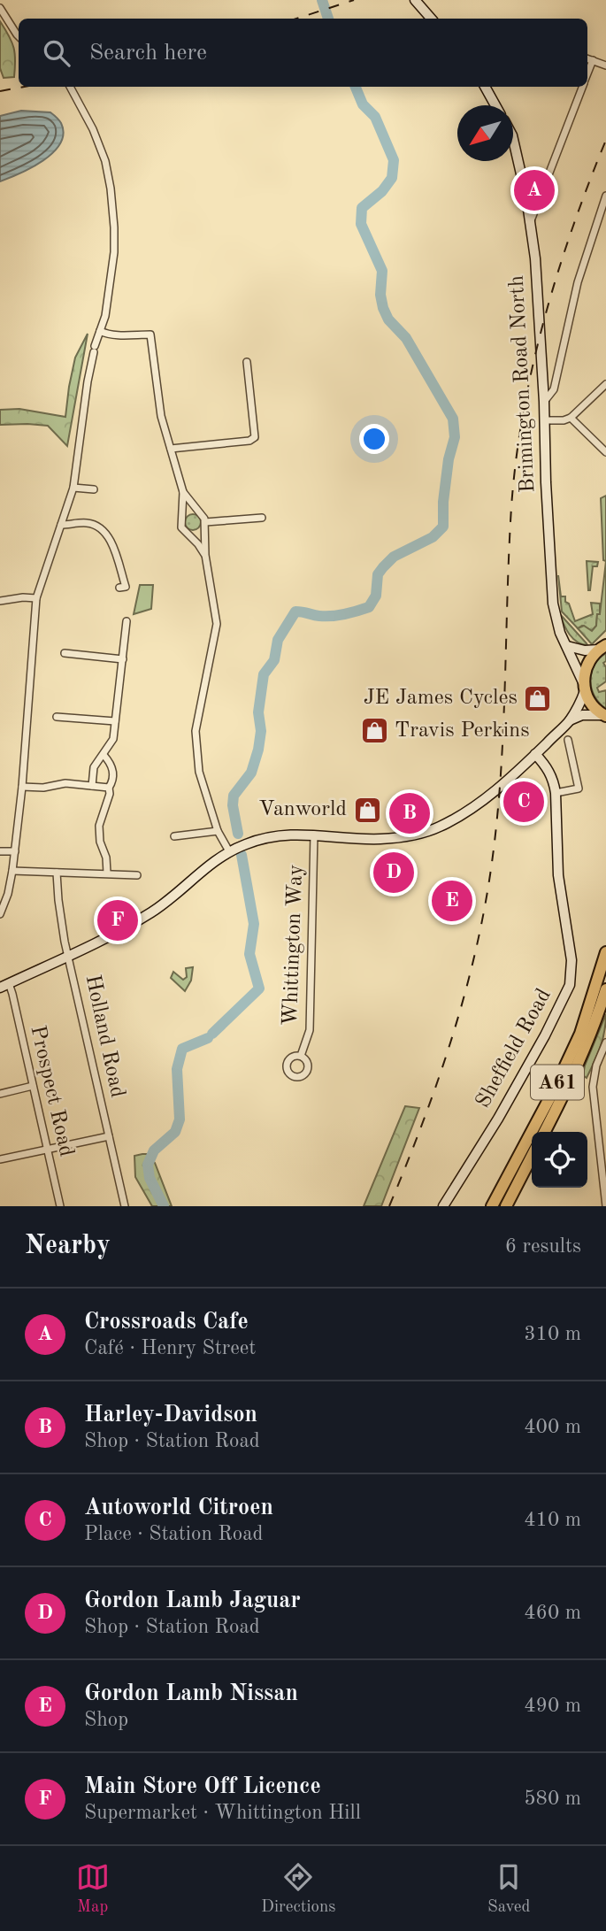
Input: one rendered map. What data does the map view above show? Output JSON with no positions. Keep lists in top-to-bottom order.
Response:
{
  "streets": {
    "highway": ["A61"],
    "main road": ["Brimington Road North", "Sheffield Road"],
    "street": ["Whittington Way", "Holland Road", "Prospect Road"]
  },
  "places": {
    "shop": ["JE James Cycles", "Travis Perkins", "Vanworld"]
  },
  "north": "bottom left",
  "page": {
    "search": "Search here",
    "pins": [
      "A",
      "C",
      "B",
      "D",
      "E",
      "F"
    ],
    "heading": ["Nearby", "6 results"],
    "list": [
      {
        "mark": "A",
        "name": "Crossroads Cafe",
        "note": "Café · Henry Street",
        "value": "310 m"
      },
      {
        "mark": "B",
        "name": "Harley-Davidson",
        "note": "Shop · Station Road",
        "value": "400 m"
      },
      {
        "mark": "C",
        "name": "Autoworld Citroen",
        "note": "Place · Station Road",
        "value": "410 m"
      },
      {
        "mark": "D",
        "name": "Gordon Lamb Jaguar",
        "note": "Shop · Station Road",
        "value": "460 m"
      },
      {
        "mark": "E",
        "name": "Gordon Lamb Nissan",
        "note": "Shop",
        "value": "490 m"
      },
      {
        "mark": "F",
        "name": "Main Store Off Licence",
        "note": "Supermarket · Whittington Hill",
        "value": "580 m"
      }
    ],
    "nav": ["Map", "Directions", "Saved"]
  }
}
